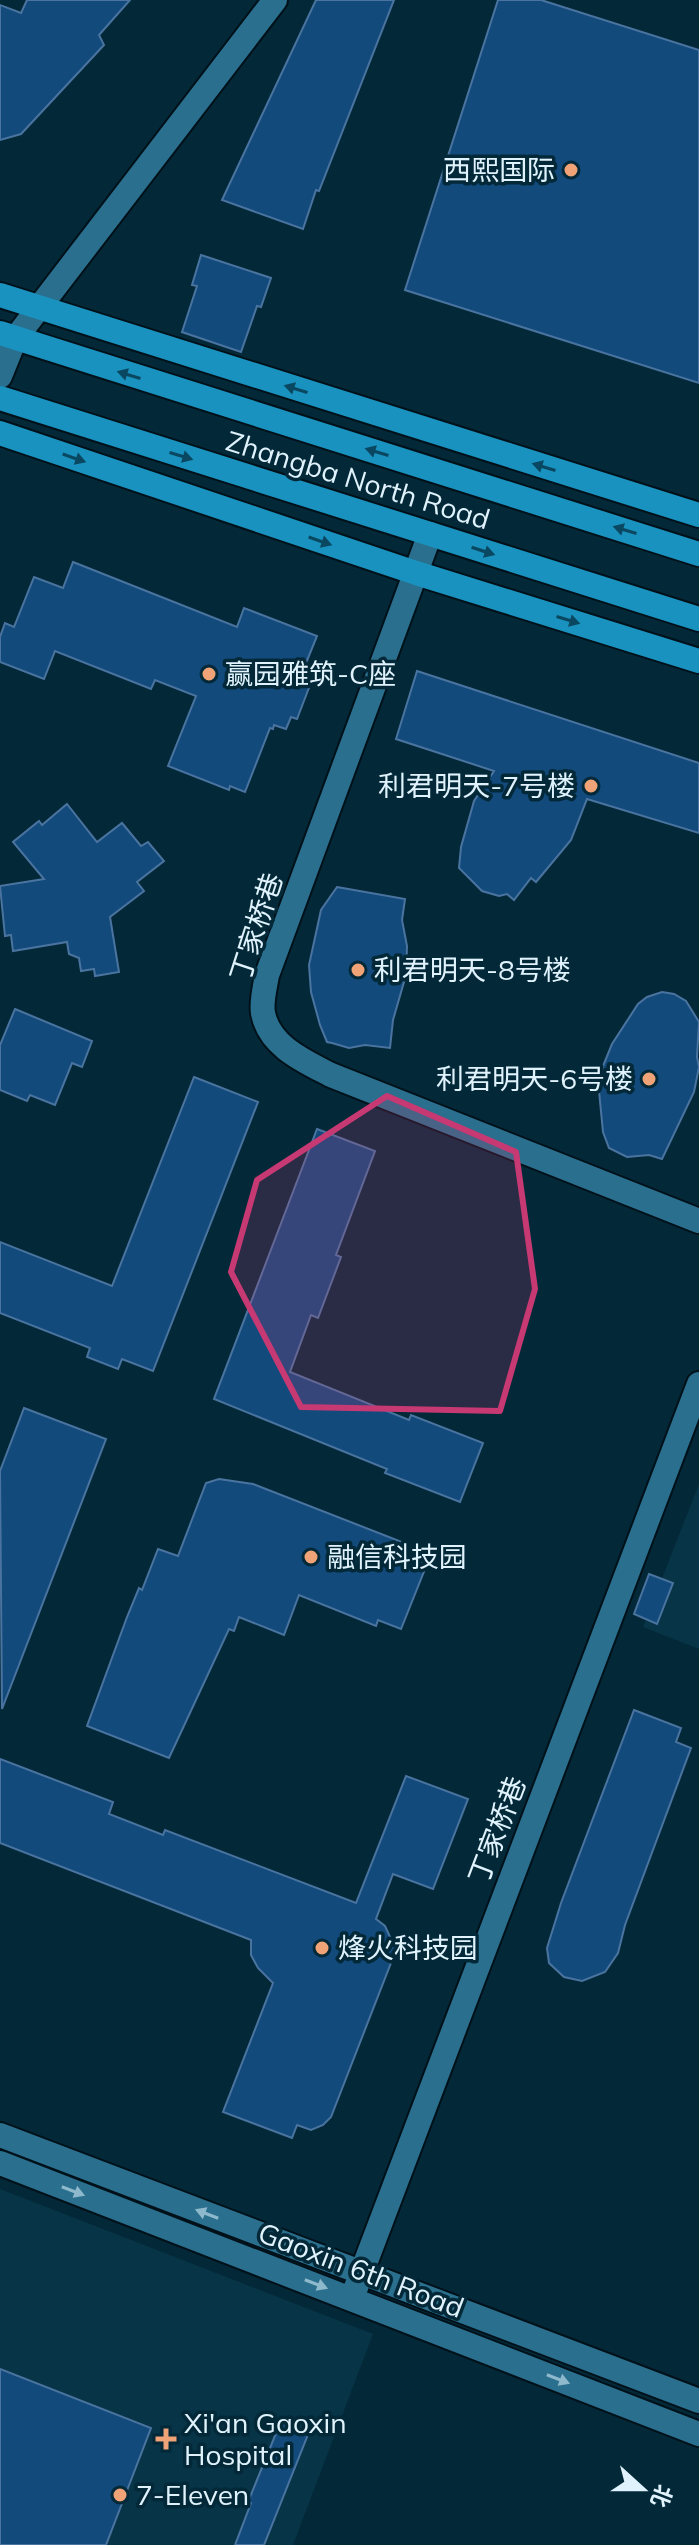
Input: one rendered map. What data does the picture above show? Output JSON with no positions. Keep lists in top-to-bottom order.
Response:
{
  "streets": {
    "main road": ["Zhangba North Road"],
    "street": ["丁家桥巷", "Gaoxin 6th Road"]
  },
  "crossings": [
    ["Zhangba North Road", "丁家桥巷"],
    ["丁家桥巷", "Gaoxin 6th Road"]
  ],
  "places": {
    "other": [
      "西熙国际",
      "赢园雅筑-C座",
      "利君明天-7号楼",
      "利君明天-8号楼",
      "利君明天-6号楼",
      "融信科技园",
      "烽火科技园",
      "7-Eleven"
    ],
    "health": ["Xi'an Gaoxin Hospital"]
  },
  "north": "right"
}
